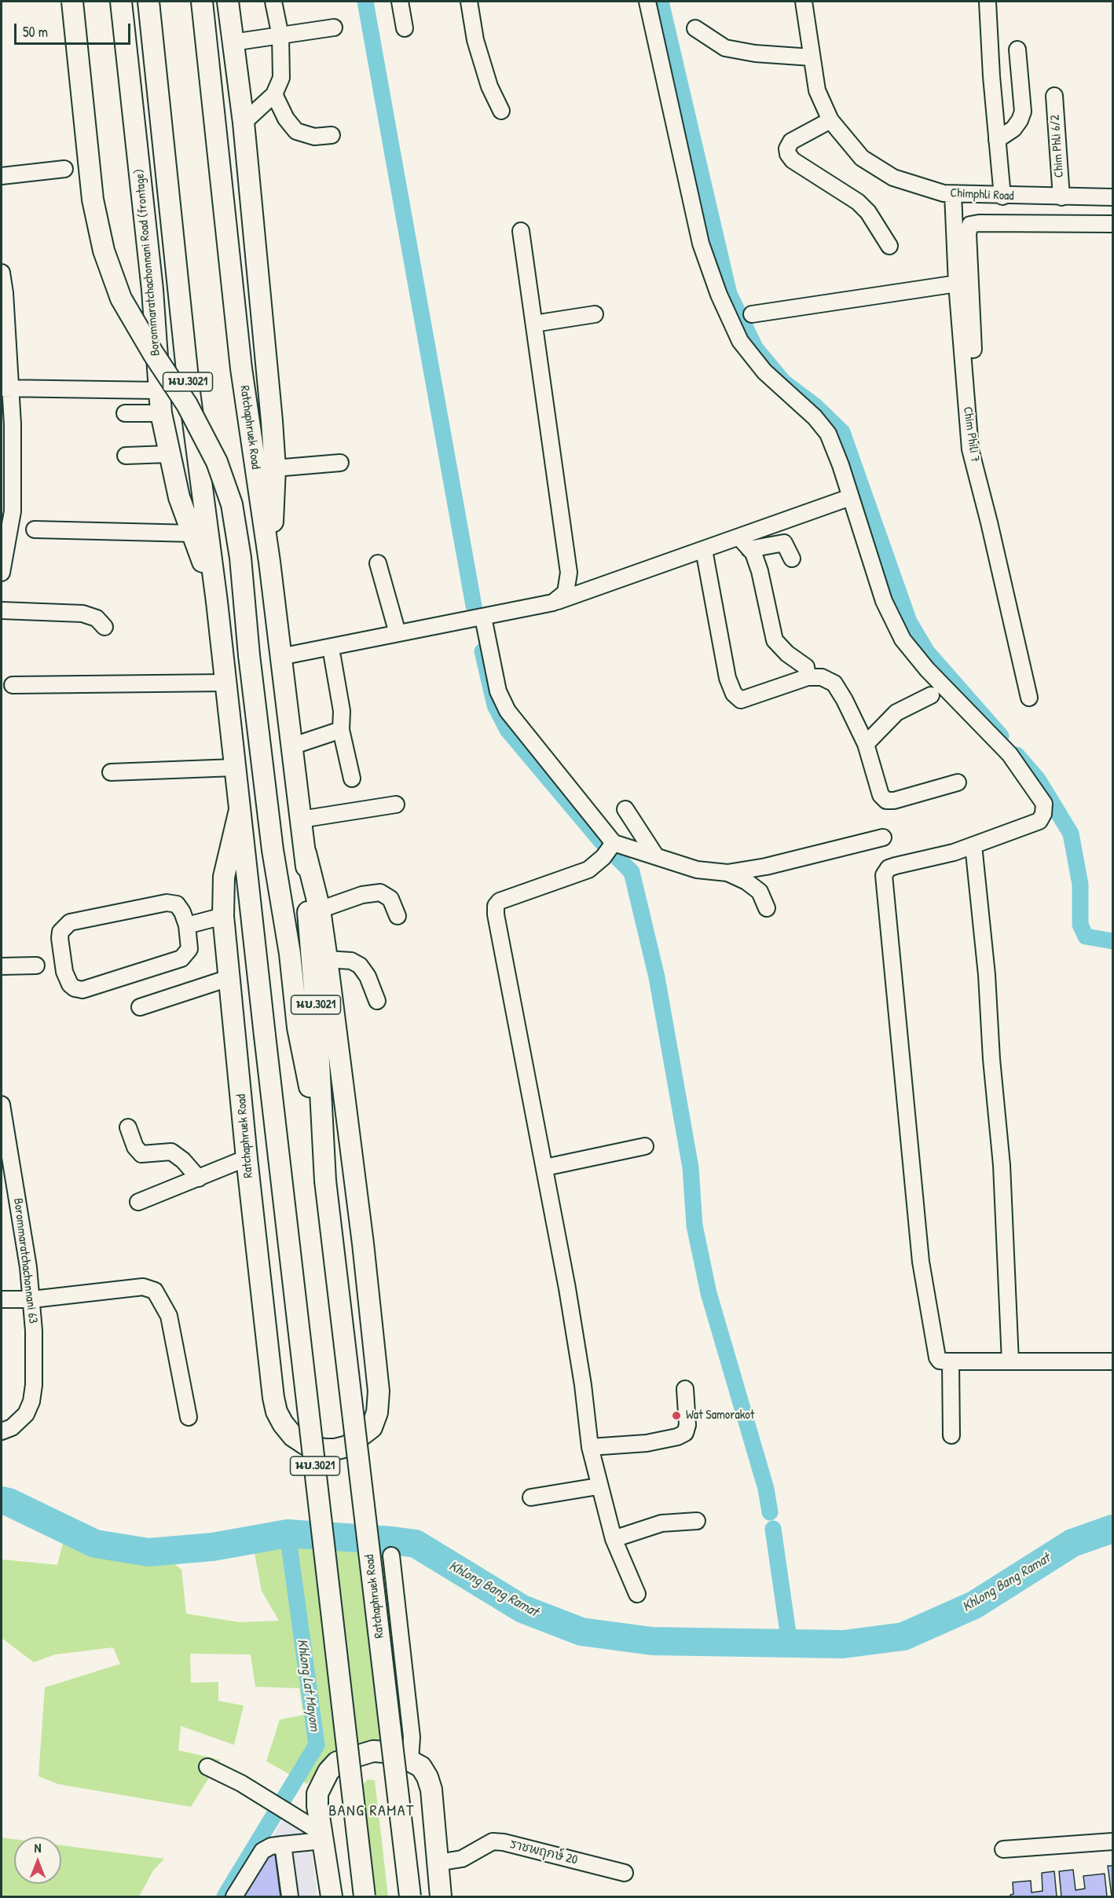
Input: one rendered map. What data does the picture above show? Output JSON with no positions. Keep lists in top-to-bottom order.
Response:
{
  "streets": {
    "main road": ["Borommaratchachonnani Road (frontage)", "นบ.3021", "Ratchaphruek Road"],
    "street": [
      "Chim Phli 6/2",
      "Chimphli Road",
      "Chim Phili 7",
      "Borommaratchachonnani 63",
      "ราชพฤกษ์ 20"
    ]
  },
  "crossings": [
    ["Chim Phli 6/2", "Chimphli Road"],
    ["Chimphli Road", "Chim Phili 7"],
    ["Borommaratchachonnani Road (frontage)", "Ratchaphruek Road"]
  ],
  "districts": ["BANG RAMAT"],
  "water": ["Khlong Bang Ramat", "Khlong Lat Mayom"],
  "places": ["Wat Samorakot"],
  "scale_bar": "50 m",
  "north": "top"
}
